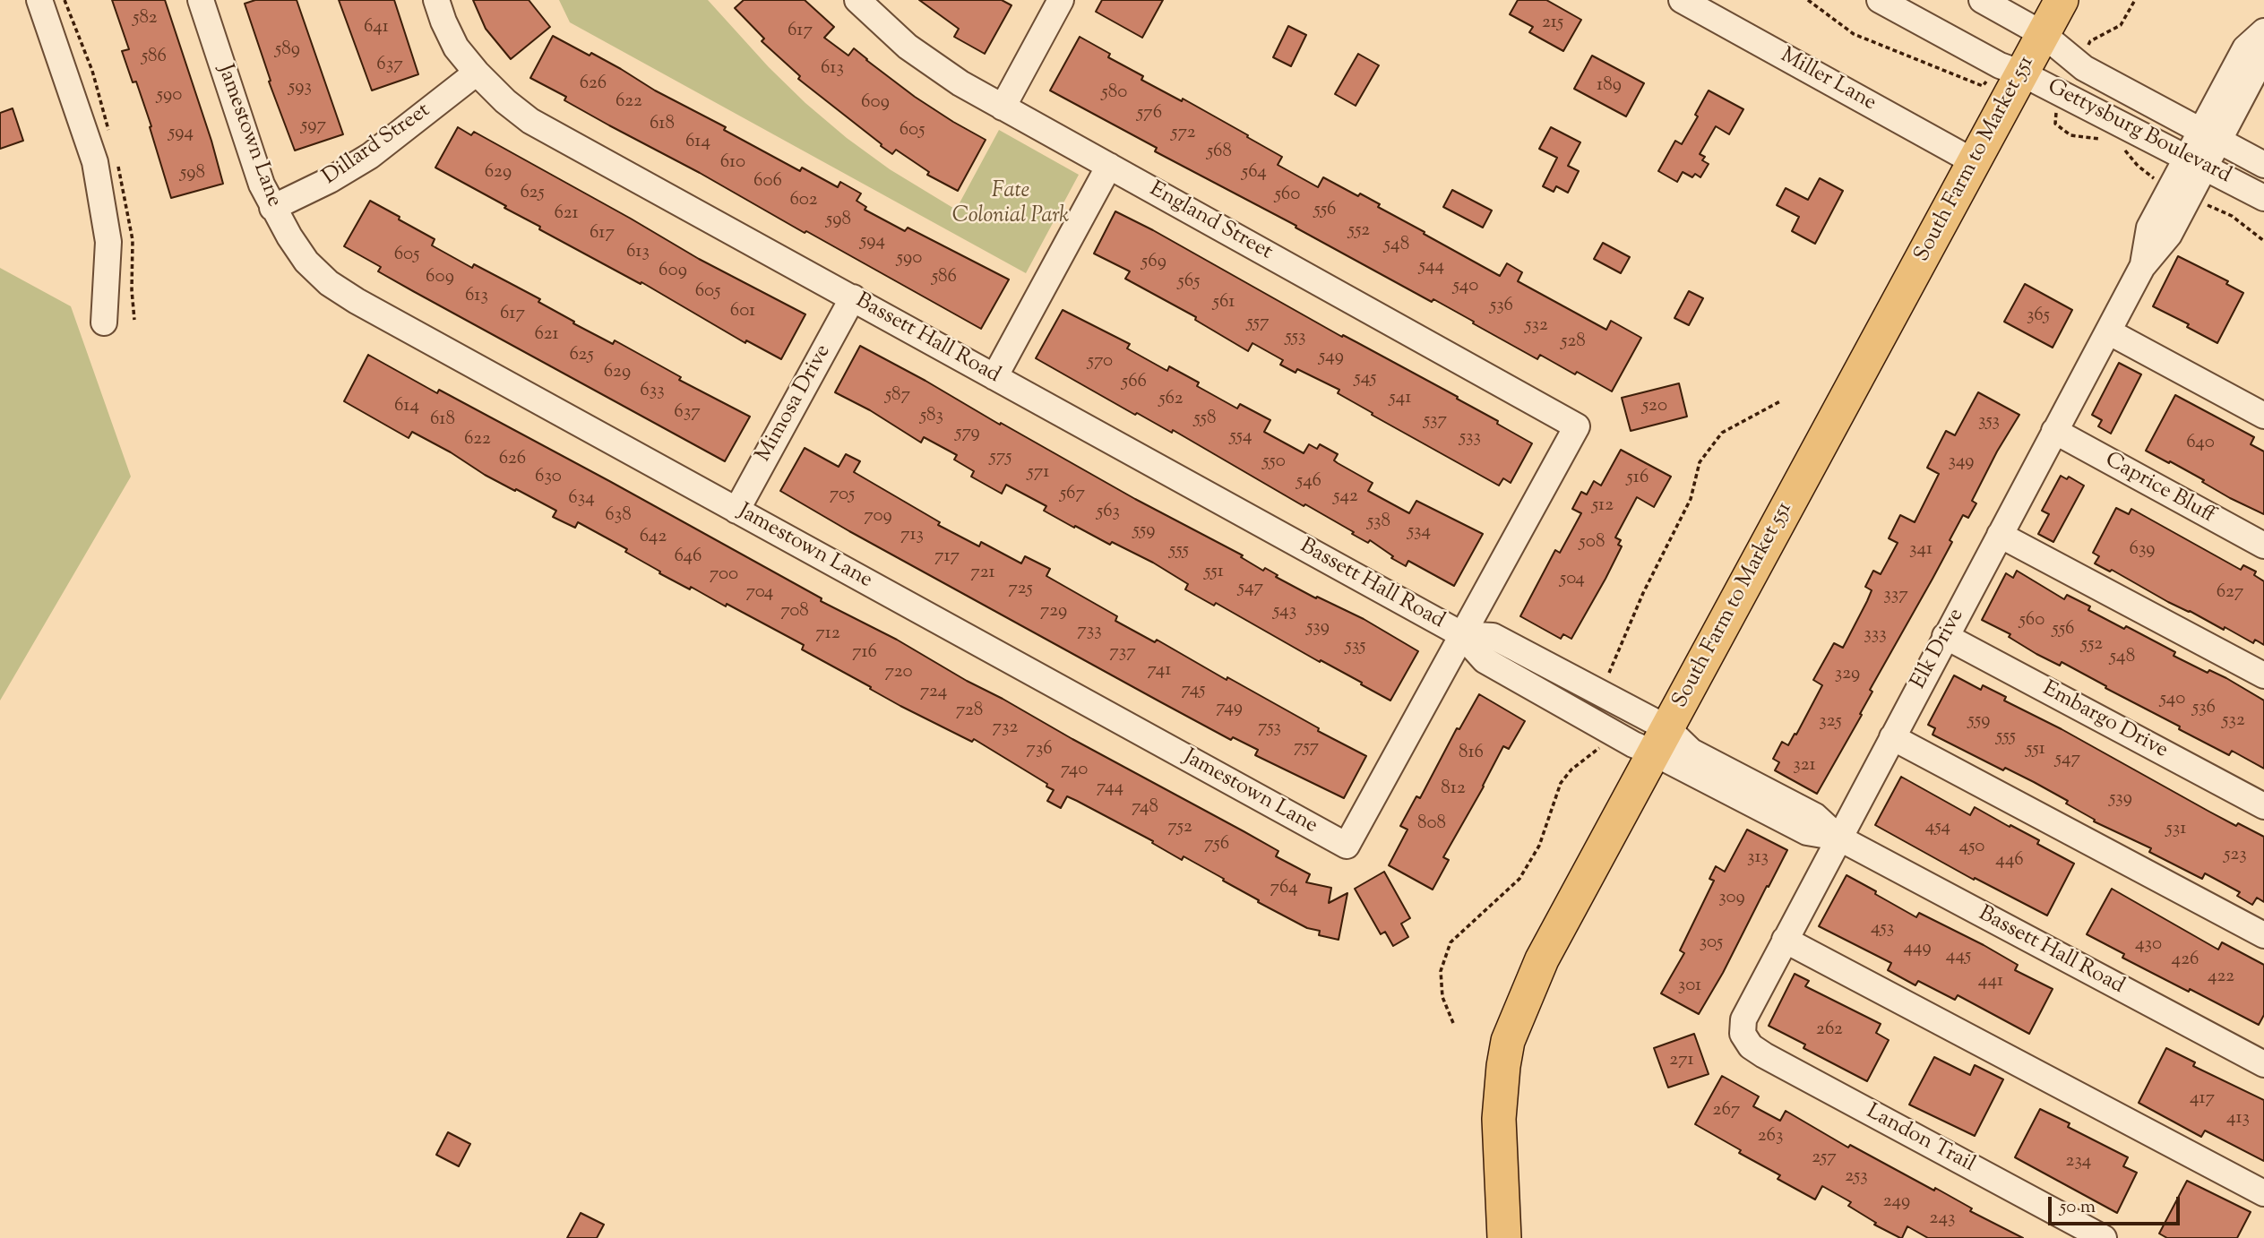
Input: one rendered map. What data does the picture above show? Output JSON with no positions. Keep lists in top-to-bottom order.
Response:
{
  "streets": {
    "main road": ["South Farm to Market 551"],
    "street": [
      "Miller Lane",
      "Gettysburg Boulevard",
      "Jamestown Lane",
      "Dillard Street",
      "England Street",
      "Bassett Hall Road",
      "Mimosa Drive",
      "Caprice Bluff",
      "Elk Drive",
      "Embargo Drive",
      "Landon Trail"
    ]
  },
  "crossings": [
    ["Miller Lane", "South Farm to Market 551"],
    ["Gettysburg Boulevard", "South Farm to Market 551"],
    ["Gettysburg Boulevard", "Elk Drive"],
    ["Jamestown Lane", "Dillard Street"],
    ["Jamestown Lane", "England Street"],
    ["Jamestown Lane", "Bassett Hall Road"],
    ["Jamestown Lane", "Mimosa Drive"],
    ["Dillard Street", "Bassett Hall Road"],
    ["South Farm to Market 551", "Bassett Hall Road"],
    ["England Street", "Bassett Hall Road"],
    ["Bassett Hall Road", "Mimosa Drive"],
    ["Bassett Hall Road", "Elk Drive"],
    ["Caprice Bluff", "Elk Drive"],
    ["Elk Drive", "Embargo Drive"],
    ["Elk Drive", "Landon Trail"]
  ],
  "parks": ["Fate Colonial Park"],
  "house_numbers": [
    "582",
    "215",
    "641",
    "617",
    "589",
    "586",
    "637",
    "613",
    "626",
    "189",
    "593",
    "580",
    "590",
    "622",
    "609",
    "576",
    "618",
    "597",
    "605",
    "594",
    "572",
    "614",
    "568",
    "610",
    "629",
    "564",
    "598",
    "606",
    "625",
    "560",
    "602",
    "556",
    "621",
    "598",
    "552",
    "617",
    "594",
    "548",
    "613",
    "605",
    "590",
    "569",
    "544",
    "609",
    "609",
    "586",
    "565",
    "540",
    "605",
    "613",
    "561",
    "536",
    "601",
    "617",
    "365",
    "557",
    "532",
    "621",
    "553",
    "528",
    "625",
    "549",
    "570",
    "629",
    "545",
    "566",
    "633",
    "587",
    "541",
    "562",
    "614",
    "520",
    "637",
    "583",
    "558",
    "618",
    "537",
    "353",
    "579",
    "554",
    "533",
    "622",
    "640",
    "575",
    "626",
    "550",
    "349",
    "571",
    "630",
    "516",
    "546",
    "567",
    "705",
    "542",
    "634",
    "512",
    "563",
    "638",
    "709",
    "538",
    "559",
    "534",
    "713",
    "642",
    "508",
    "341",
    "639",
    "555",
    "646",
    "717",
    "551",
    "721",
    "700",
    "504",
    "547",
    "725",
    "704",
    "627",
    "337",
    "708",
    "729",
    "543",
    "560",
    "539",
    "556",
    "733",
    "712",
    "333",
    "552",
    "535",
    "716",
    "737",
    "548",
    "741",
    "720",
    "329",
    "745",
    "724",
    "540",
    "749",
    "536",
    "728",
    "559",
    "532",
    "325",
    "732",
    "753",
    "555",
    "757",
    "736",
    "551",
    "816",
    "547",
    "321",
    "740",
    "744",
    "812",
    "539",
    "748",
    "808",
    "752",
    "454",
    "531",
    "756",
    "450",
    "523",
    "313",
    "446",
    "764",
    "309",
    "453",
    "305",
    "430",
    "449",
    "445",
    "426",
    "422",
    "441",
    "301",
    "262",
    "271",
    "417",
    "267",
    "413",
    "263",
    "257",
    "234",
    "253",
    "249",
    "243"
  ],
  "scale_bar": "50 m"
}
